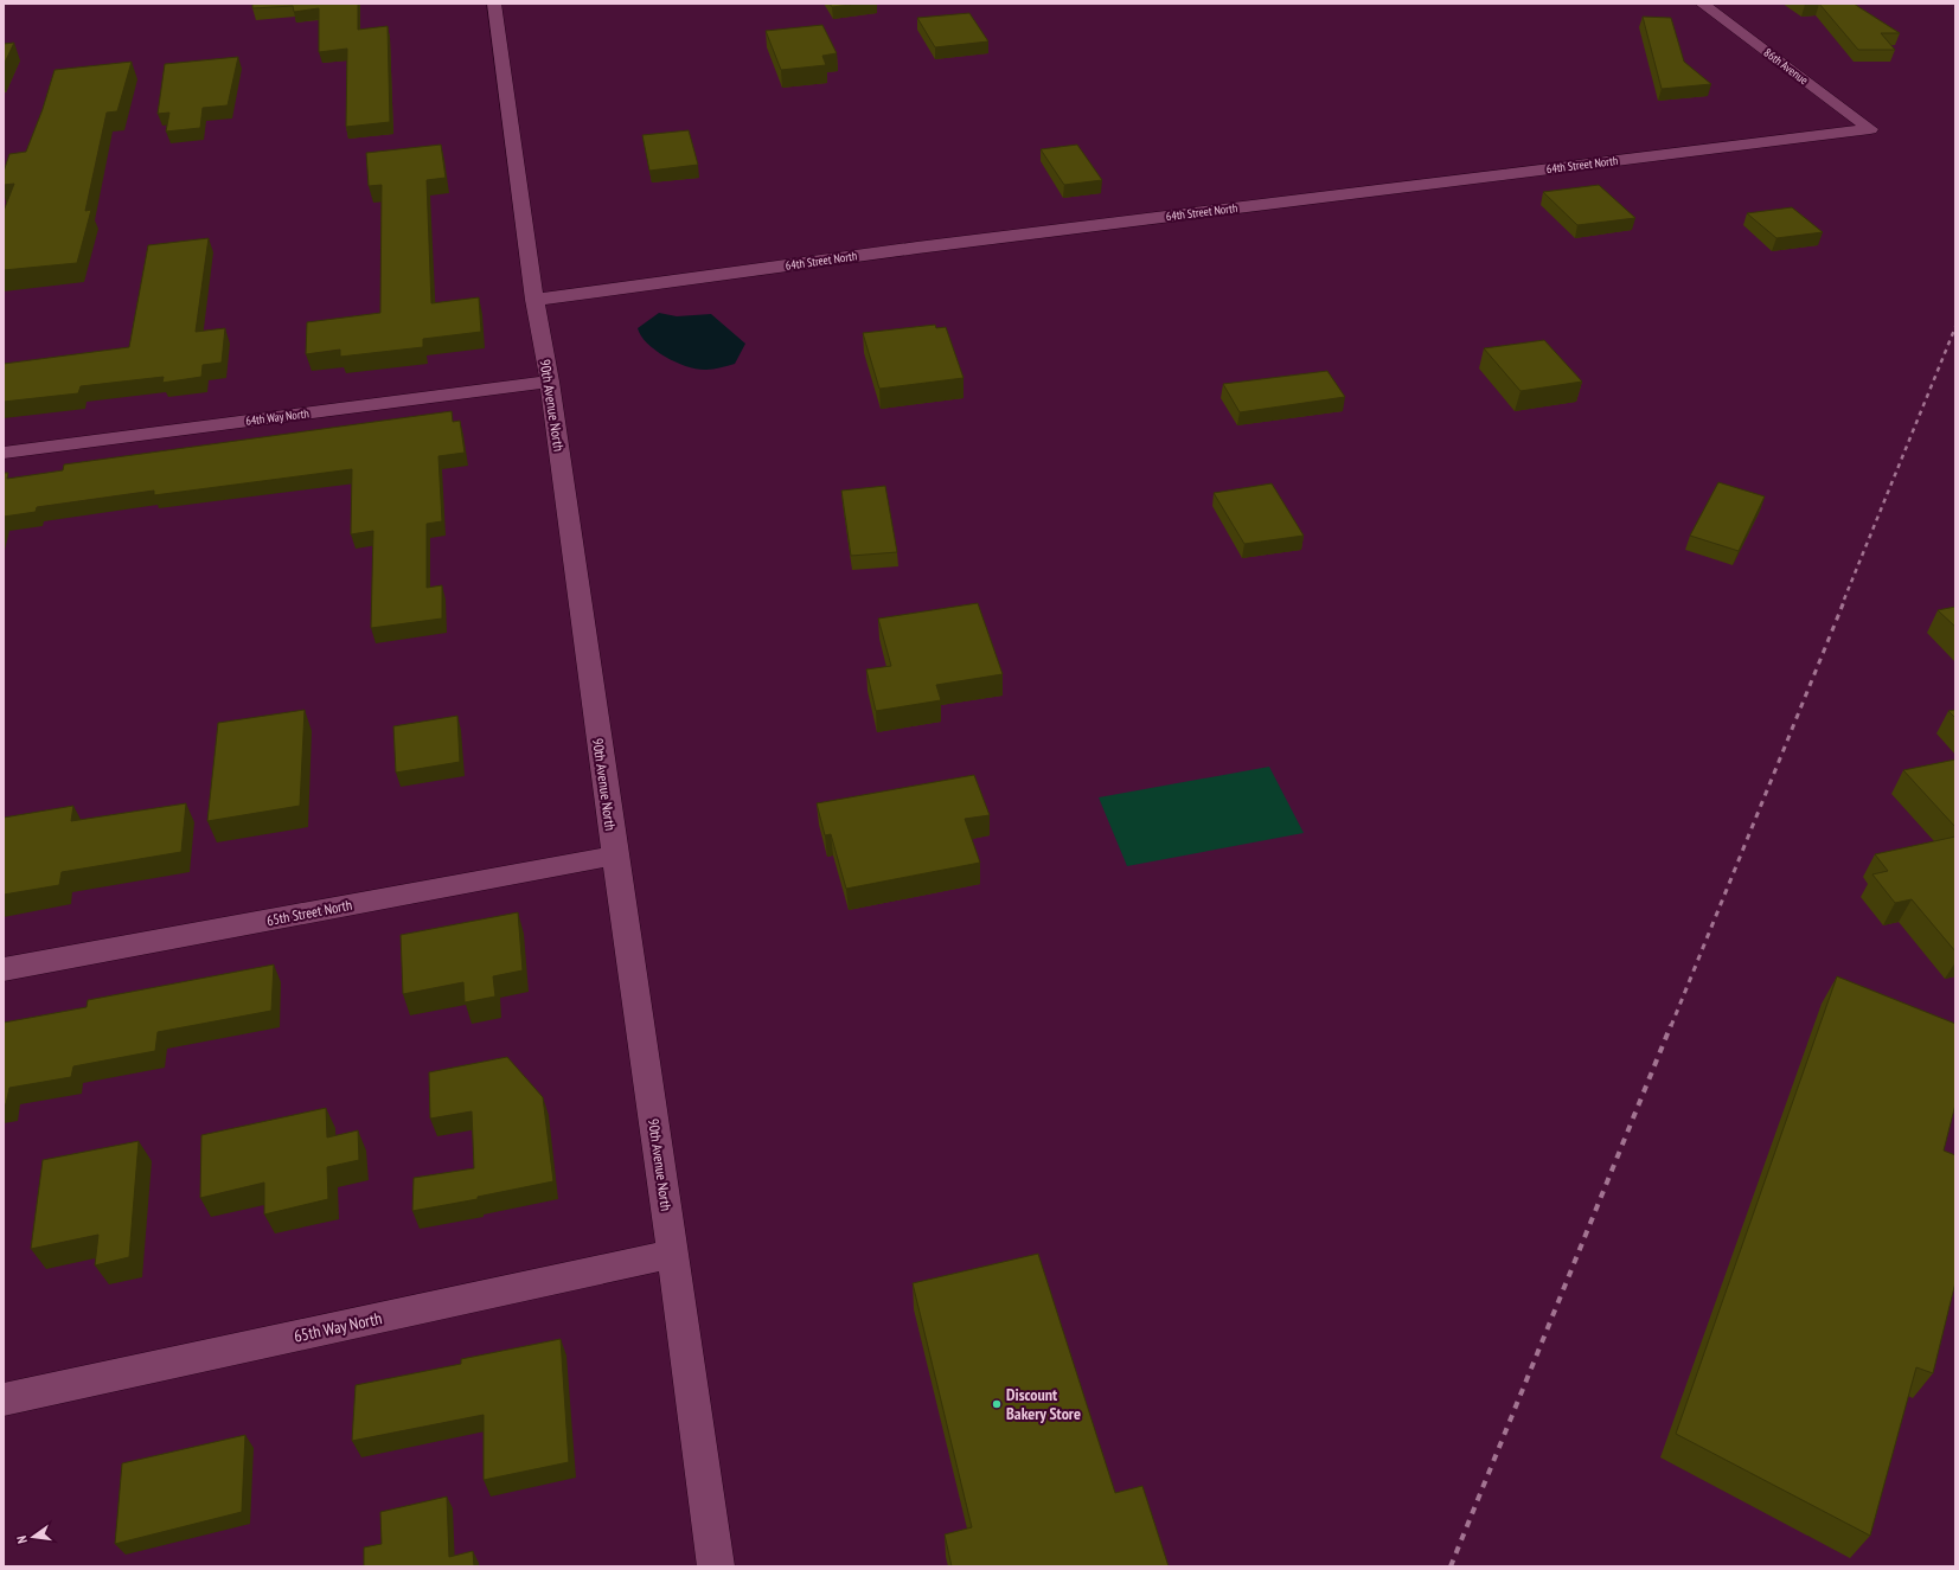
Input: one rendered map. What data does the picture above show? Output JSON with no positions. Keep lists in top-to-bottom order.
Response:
{
  "streets": {
    "street": [
      "86th Avenue",
      "64th Street North",
      "90th Avenue North",
      "64th Way North",
      "65th Street North",
      "65th Way North"
    ]
  },
  "crossings": [
    ["86th Avenue", "64th Street North"],
    ["64th Street North", "90th Avenue North"],
    ["90th Avenue North", "64th Way North"],
    ["90th Avenue North", "65th Street North"],
    ["90th Avenue North", "65th Way North"]
  ],
  "places": ["Discount Bakery Store"],
  "north": "left"
}
